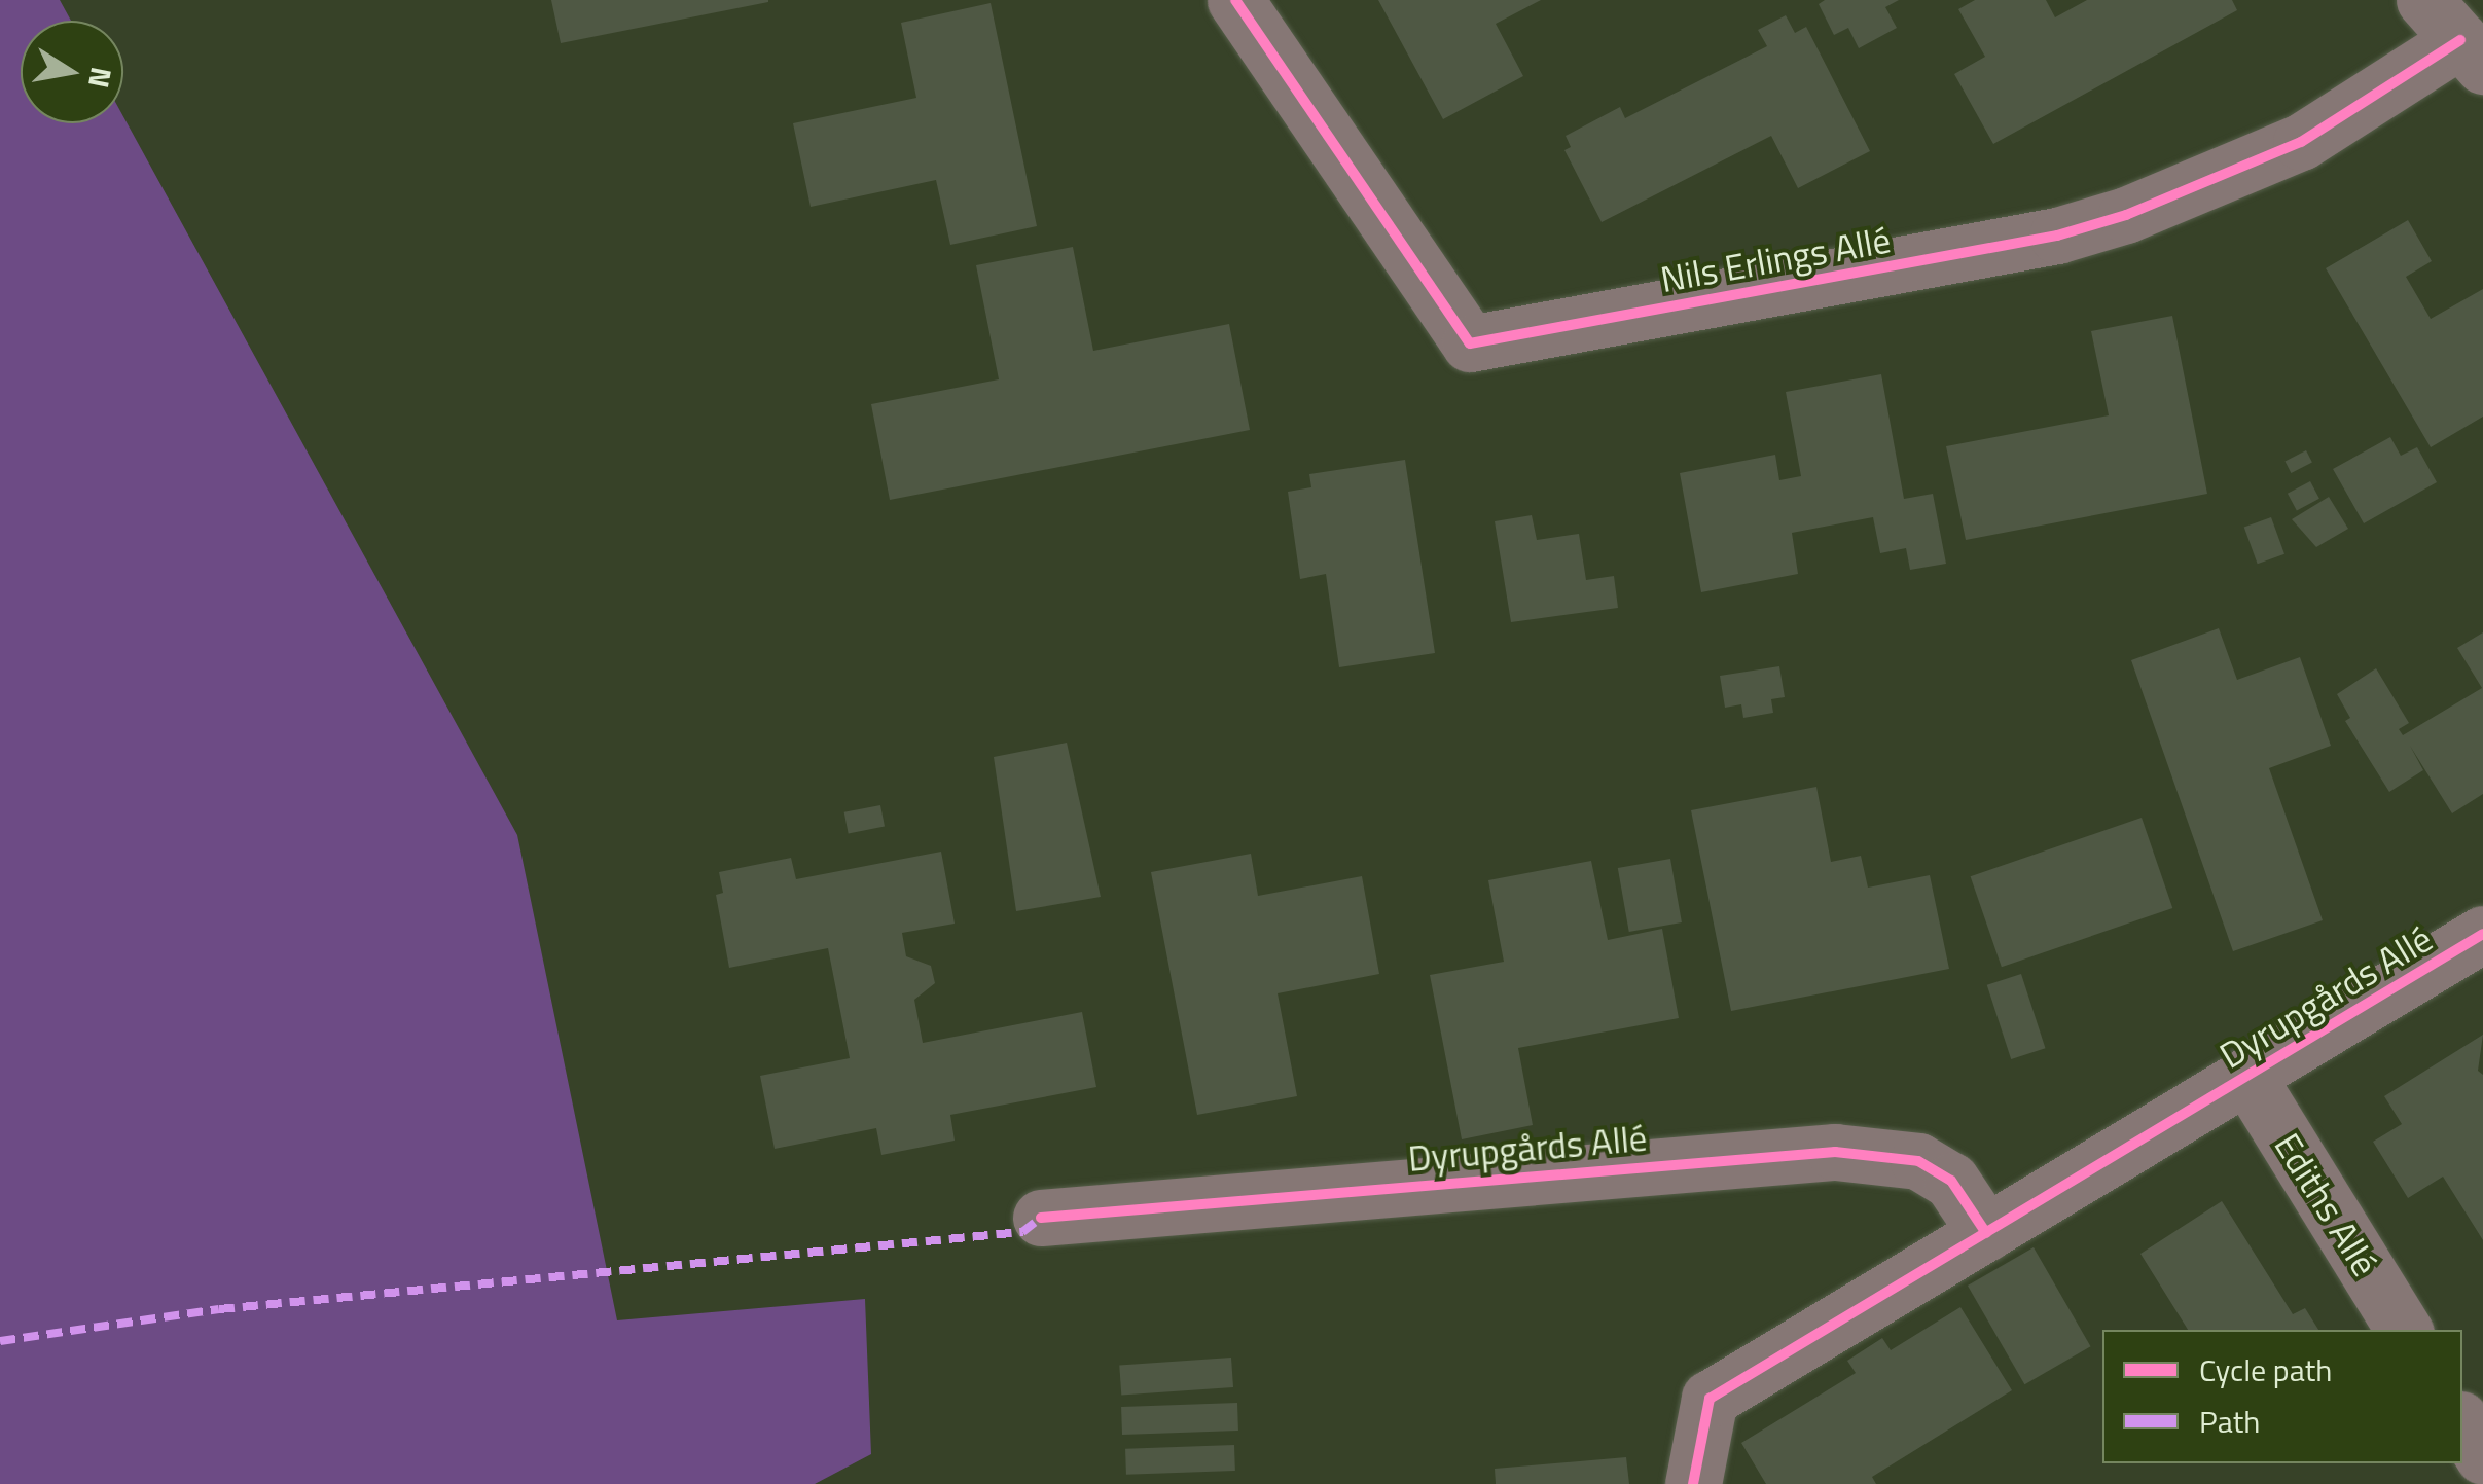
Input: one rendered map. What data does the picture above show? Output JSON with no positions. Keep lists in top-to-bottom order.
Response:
{
  "streets": {
    "street": ["Nils Erlings Allé", "Dyrupgårds Allé", "Ediths Allé"]
  },
  "crossings": [
    ["Dyrupgårds Allé", "Ediths Allé"]
  ],
  "legend": ["Cycle path", "Path"],
  "north": "right"
}
